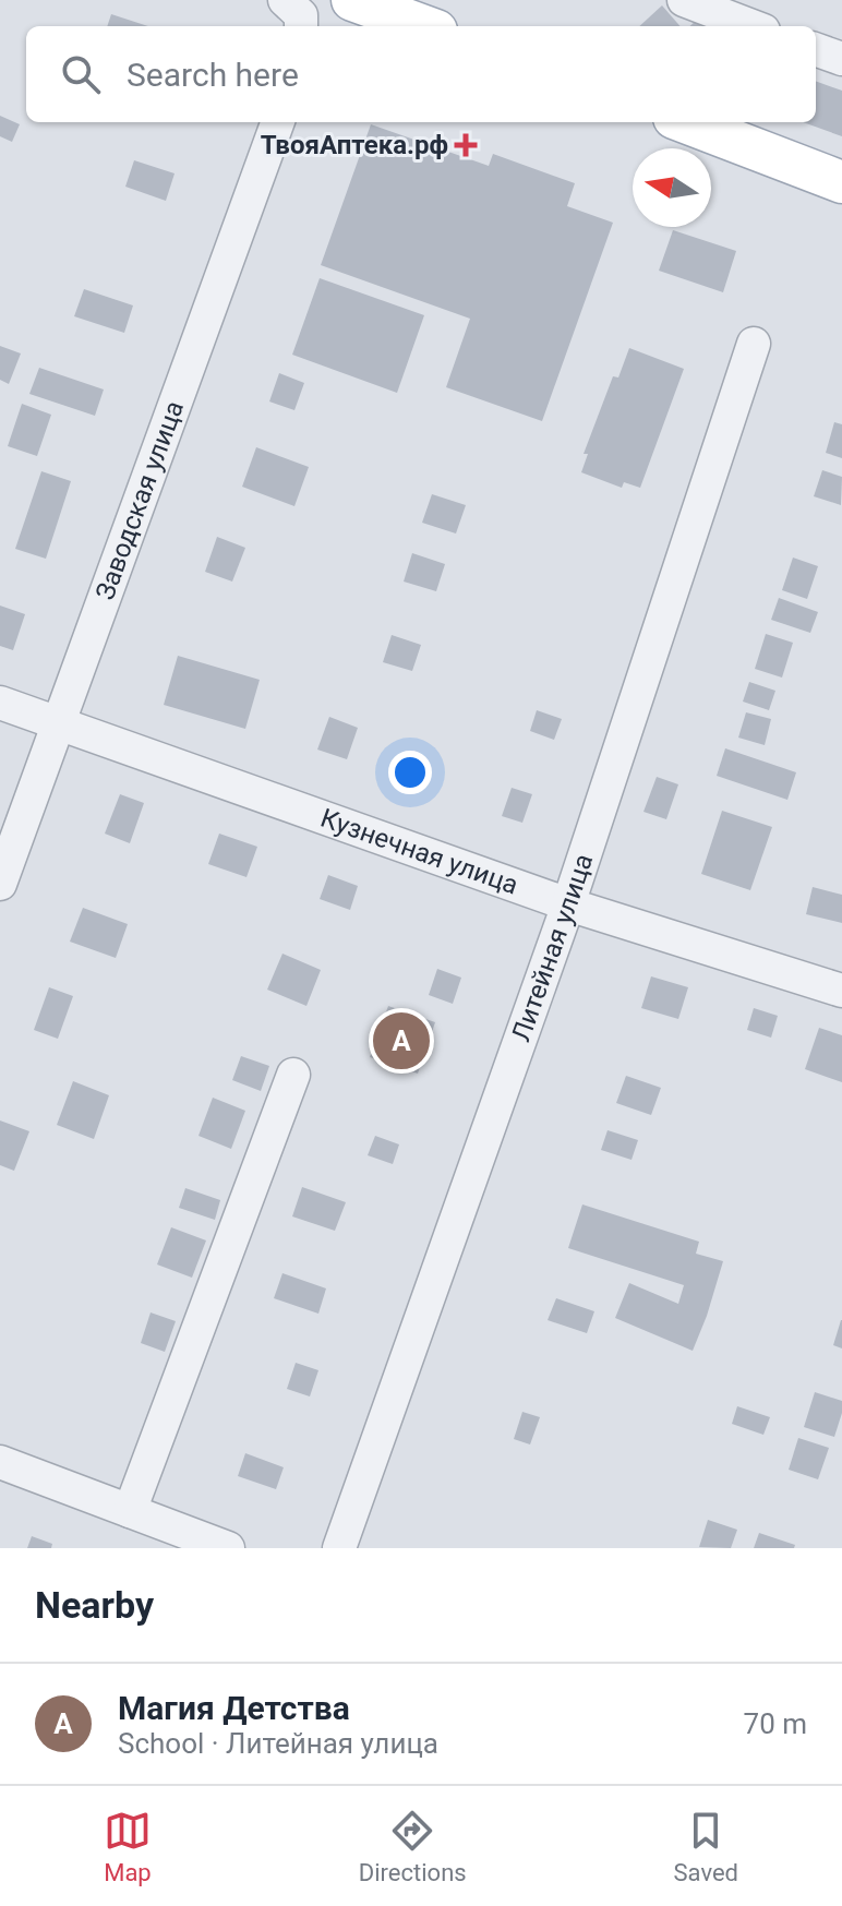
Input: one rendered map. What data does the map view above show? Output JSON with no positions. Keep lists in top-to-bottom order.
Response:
{
  "streets": {
    "street": ["Заводская улица", "Кузнечная улица", "Литейная улица"]
  },
  "crossings": [
    ["Заводская улица", "Кузнечная улица"],
    ["Кузнечная улица", "Литейная улица"]
  ],
  "places": {
    "health": ["ТвояАптека.рф"]
  },
  "north": "left",
  "page": {
    "search": "Search here",
    "pins": "A",
    "heading": "Nearby",
    "list": [
      {
        "mark": "A",
        "name": "Магия Детства",
        "note": "School · Литейная улица",
        "value": "70 m"
      }
    ],
    "nav": ["Map", "Directions", "Saved"]
  }
}
